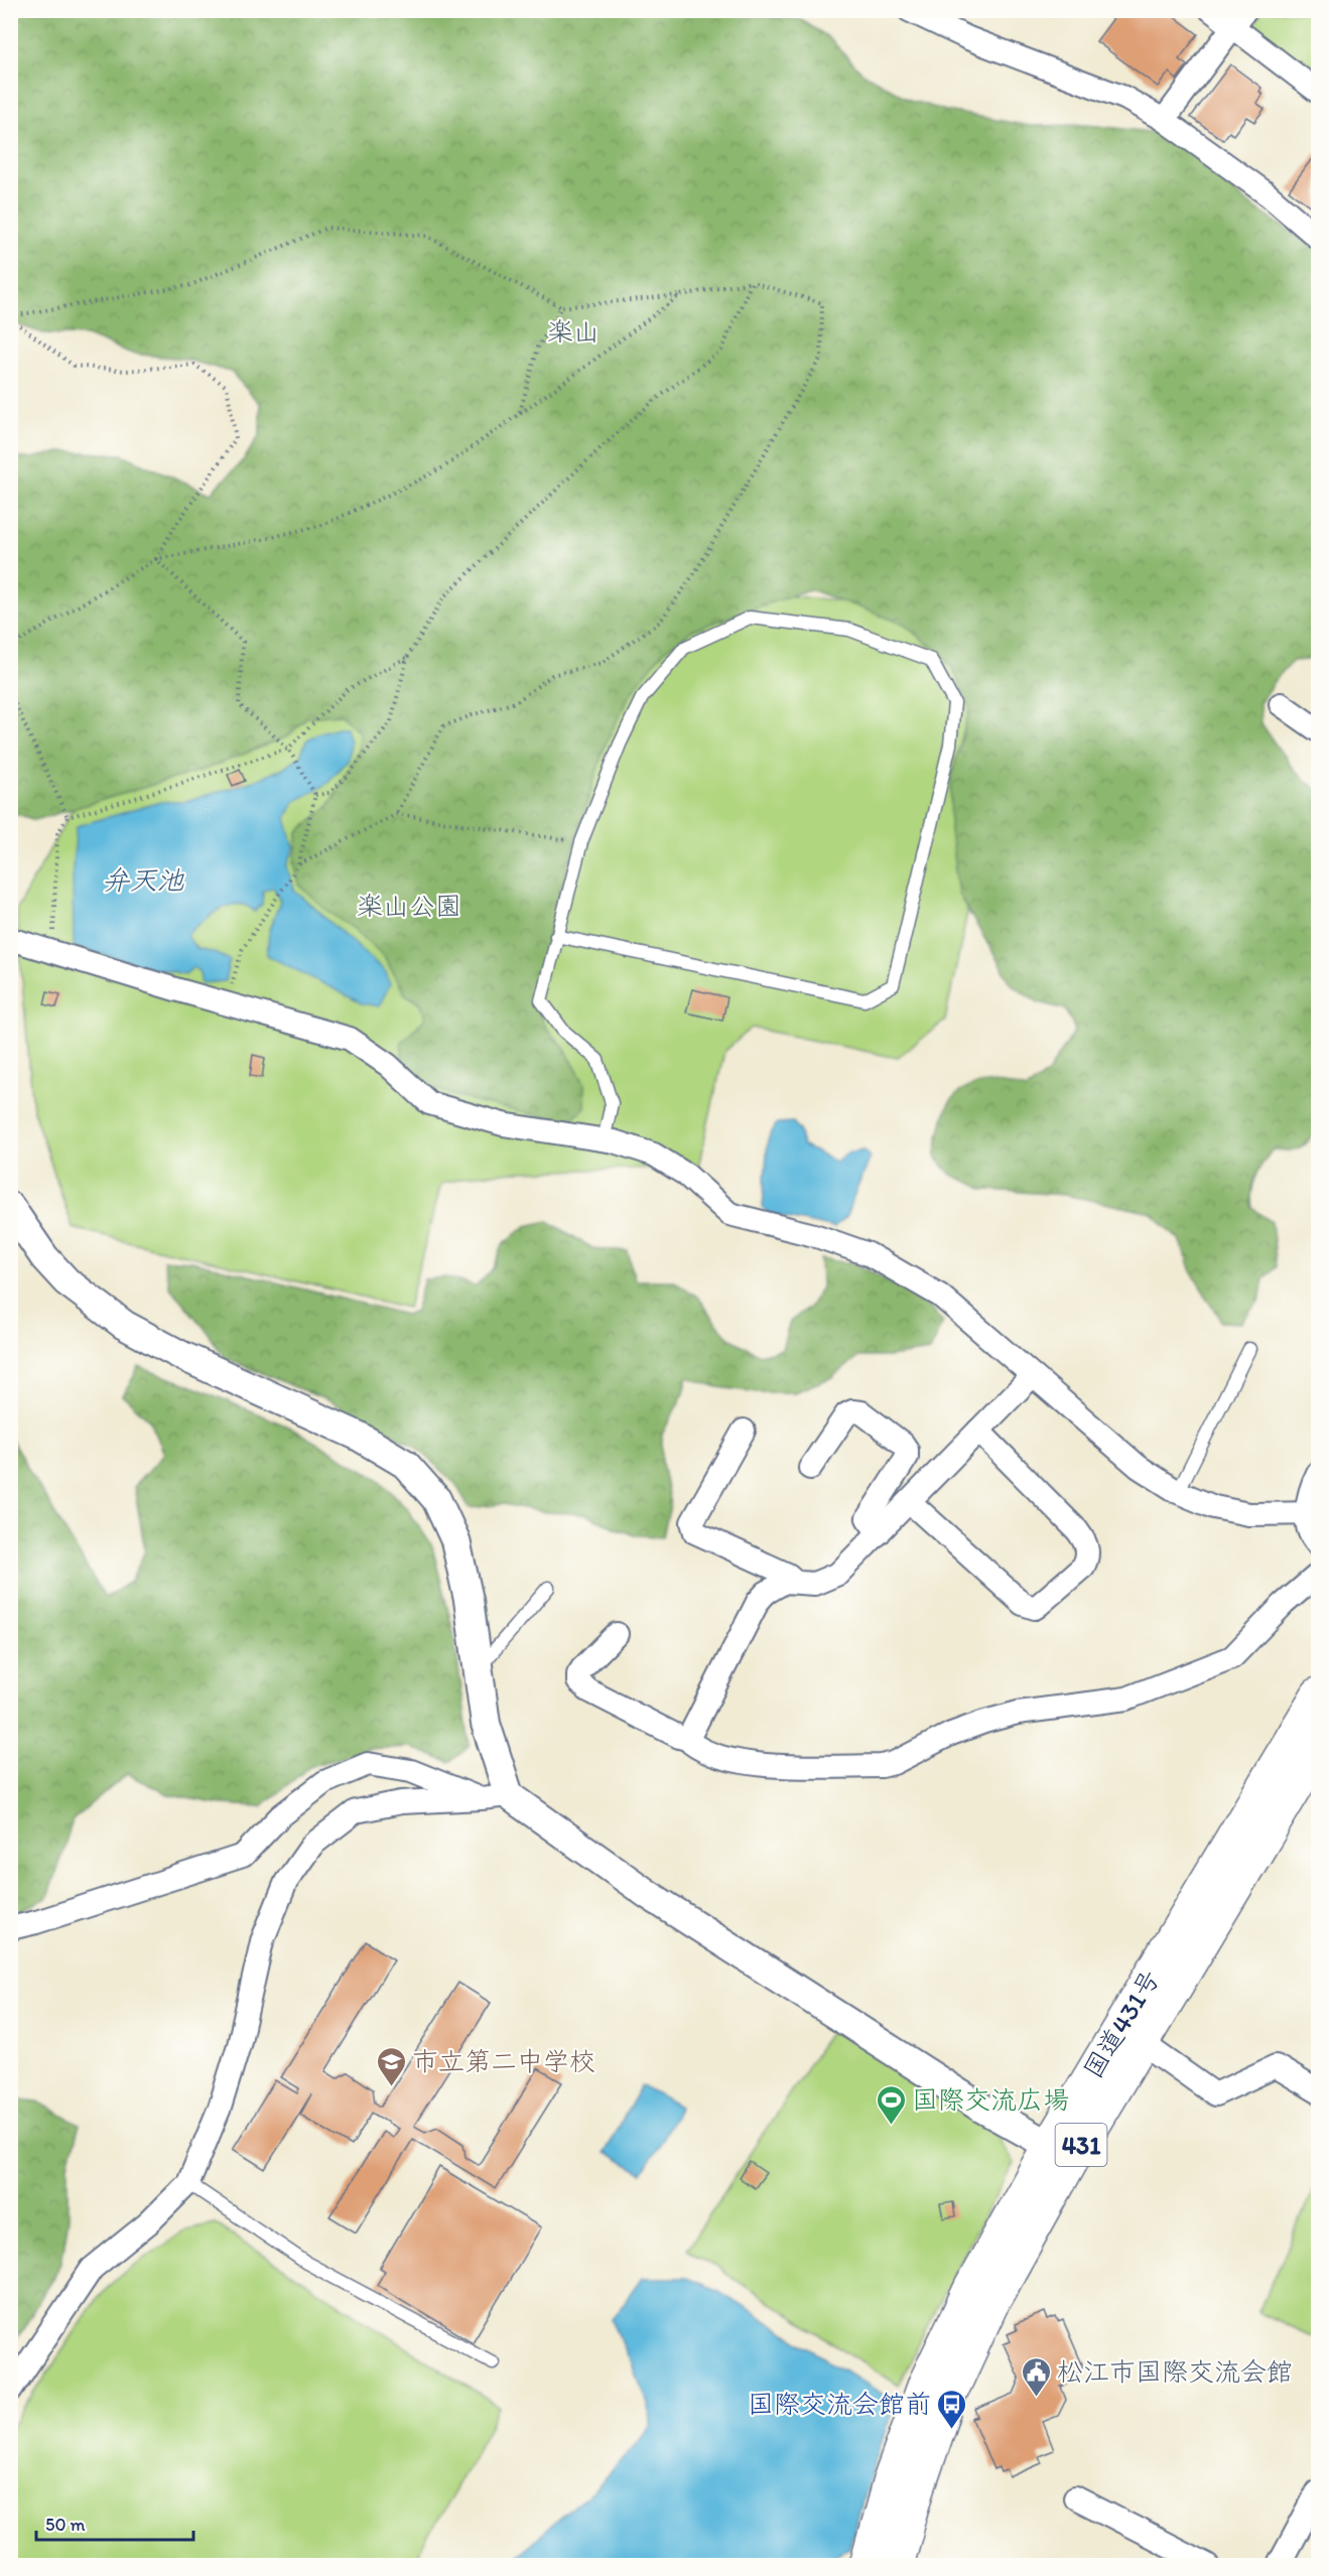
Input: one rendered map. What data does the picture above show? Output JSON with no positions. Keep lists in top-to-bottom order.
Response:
{
  "streets": {
    "highway": ["国道431号", "431"]
  },
  "water": ["弁天池"],
  "parks": ["楽山", "楽山公園"],
  "places": {
    "school or university": ["市立第二中学校"],
    "sports": ["国際交流広場"],
    "public building": ["松江市国際交流会館"],
    "bus stop": ["国際交流会館前"]
  },
  "scale_bar": "50 m"
}
